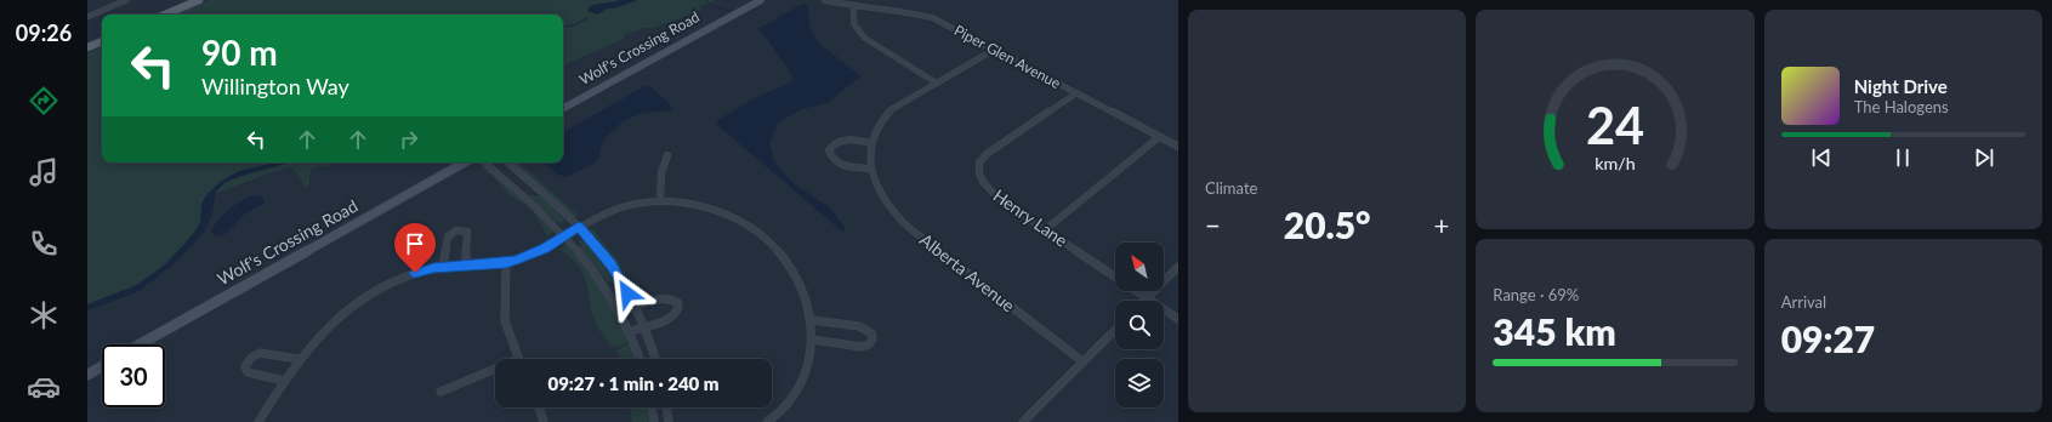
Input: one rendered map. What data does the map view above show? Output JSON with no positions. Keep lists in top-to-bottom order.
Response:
{
  "streets": {
    "main road": ["Wolf's Crossing Road"],
    "street": ["Piper Glen Avenue", "Henry Lane", "Alberta Avenue"]
  },
  "crossings": [
    ["Piper Glen Avenue", "Henry Lane"],
    ["Piper Glen Avenue", "Alberta Avenue"]
  ],
  "north": "top left",
  "page": {
    "tabs": "09:26",
    "tile": [
      "Climate",
      ["Range · 69%", "345 km"],
      ["Arrival", "09:27"]
    ],
    "turn": ["90 m", "Willington Way"],
    "song": ["Night Drive", "The Halogens"],
    "heat": ["−", "20.5°", "+"],
    "limit": "30",
    "trip": "09:27 · 1 min · 240 m",
    "gauge": ["24", "km/h"]
  }
}
